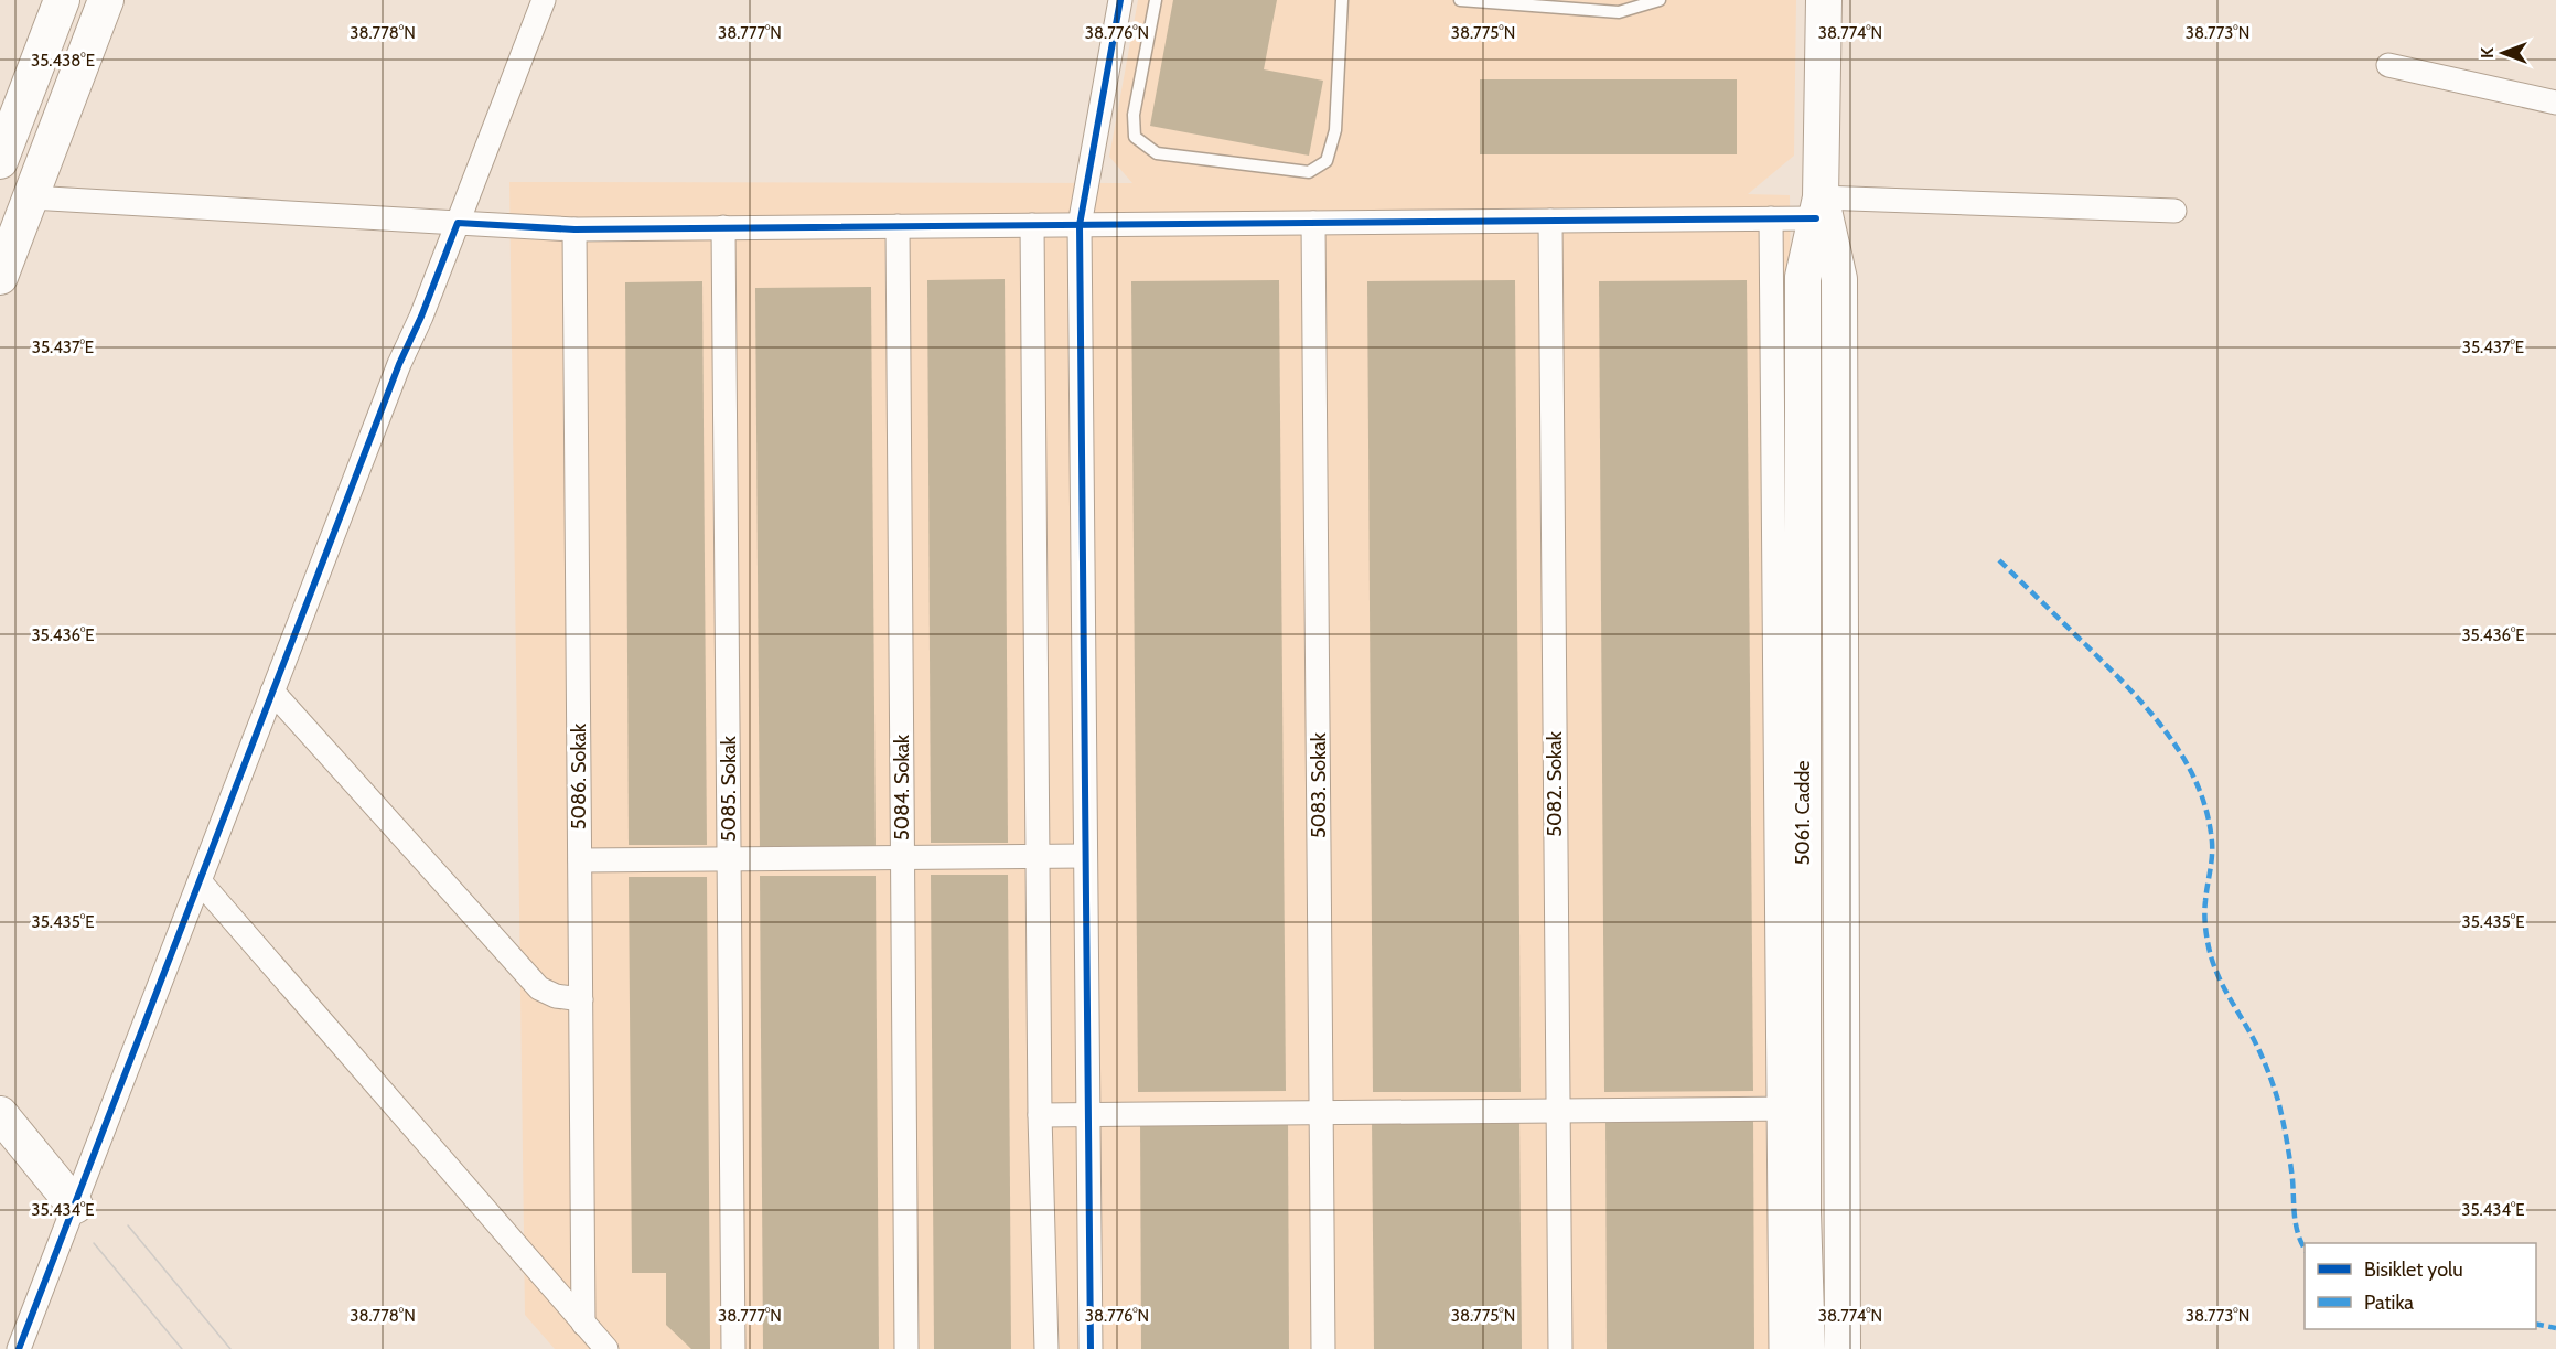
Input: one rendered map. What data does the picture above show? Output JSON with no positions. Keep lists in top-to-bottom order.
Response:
{
  "streets": {
    "street": [
      "5086. Sokak",
      "5082. Sokak",
      "5083. Sokak",
      "5084. Sokak",
      "5085. Sokak",
      "5061. Cadde"
    ]
  },
  "legend": ["Bisiklet yolu", "Patika"],
  "north": "left",
  "coordinates": [
    "38.778°N",
    "38.777°N",
    "38.776°N",
    "38.775°N",
    "38.774°N",
    "38.773°N",
    "35.438°E",
    "35.437°E",
    "35.436°E",
    "35.435°E",
    "35.434°E"
  ]
}
